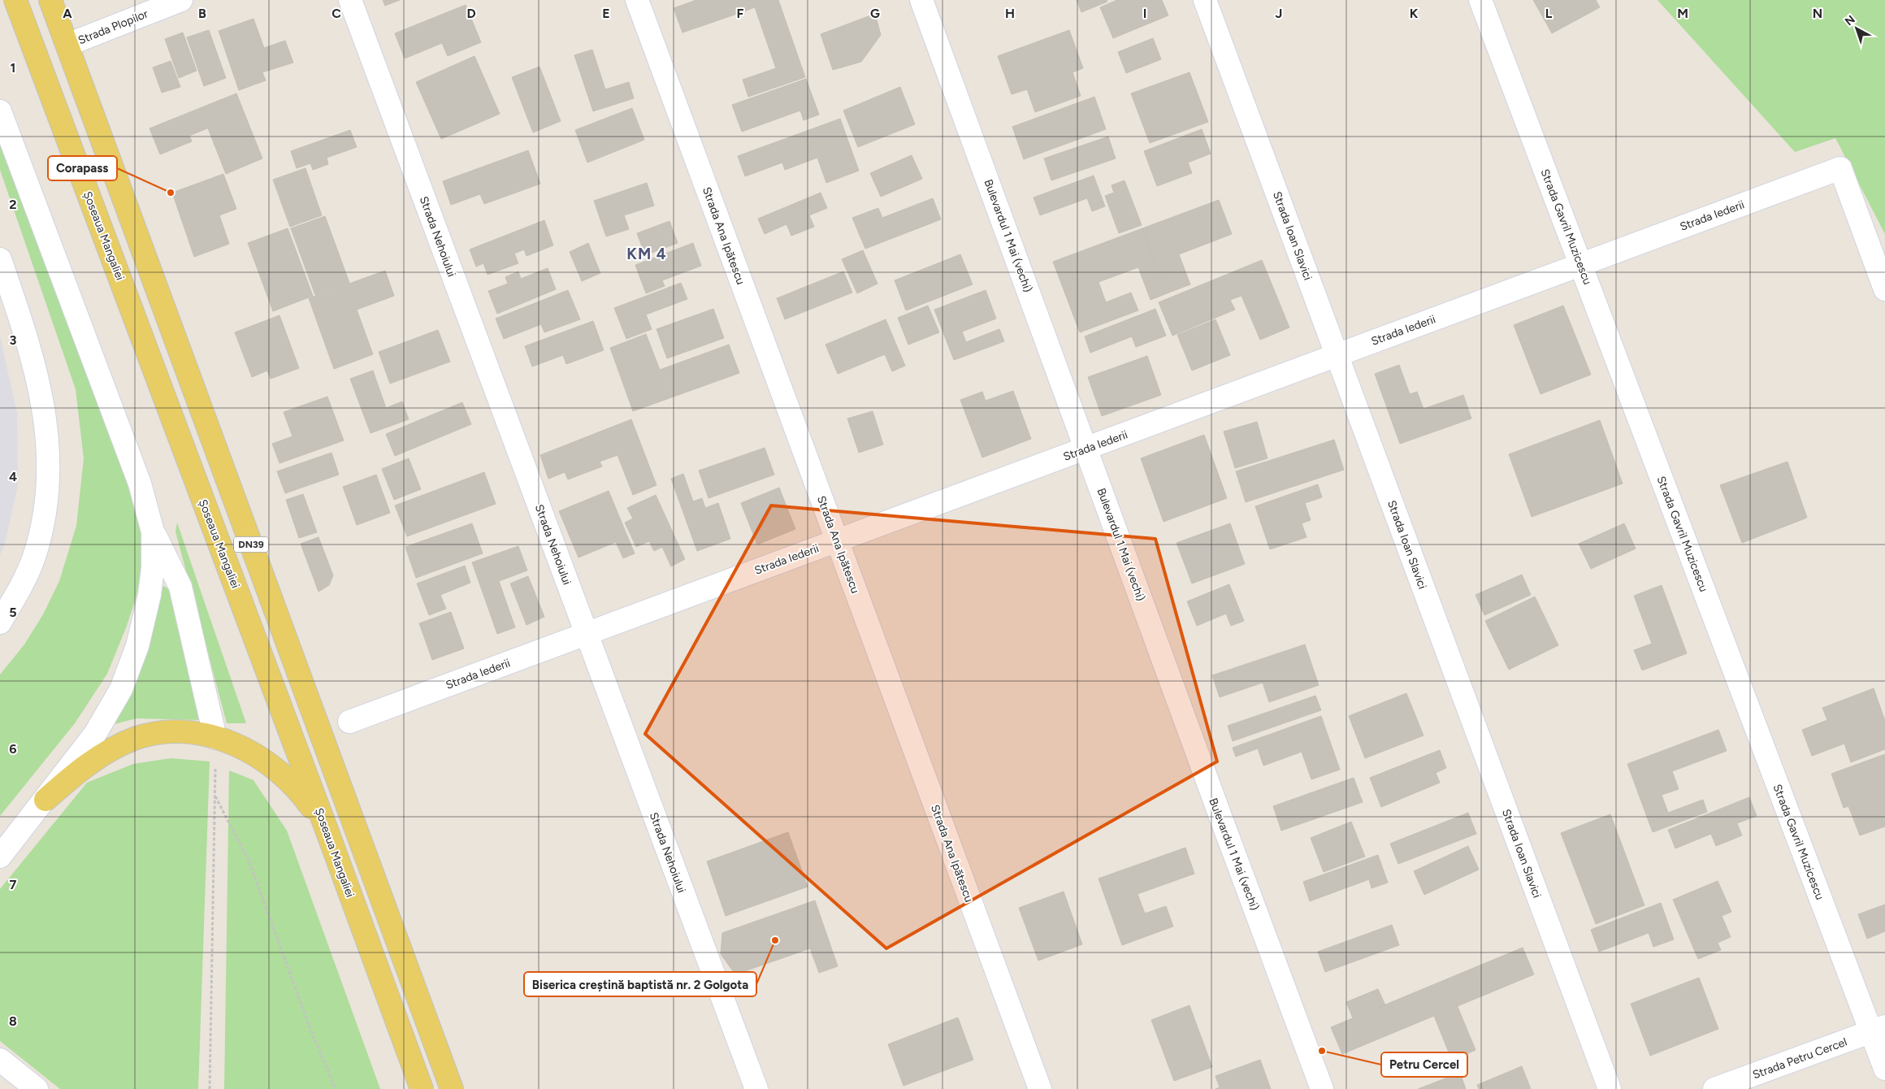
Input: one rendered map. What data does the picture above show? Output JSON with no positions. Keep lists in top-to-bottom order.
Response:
{
  "streets": {
    "main road": ["Șoseaua Mangaliei", "DN39"],
    "street": [
      "Strada Plopilor",
      "Strada Iederii",
      "Strada Gavril Muzicescu",
      "Strada Ana Ipătescu",
      "Bulevardul 1 Mai (vechi)",
      "Strada Ioan Slavici",
      "Strada Nehoiului",
      "Strada Petru Cercel"
    ]
  },
  "crossings": [
    ["Strada Plopilor", "DN39"],
    ["Strada Iederii", "Strada Gavril Muzicescu"],
    ["Strada Iederii", "Strada Ana Ipătescu"],
    ["Strada Iederii", "Bulevardul 1 Mai (vechi)"],
    ["Strada Iederii", "Strada Ioan Slavici"],
    ["Strada Iederii", "Strada Nehoiului"],
    ["Strada Gavril Muzicescu", "Strada Petru Cercel"]
  ],
  "districts": ["KM 4"],
  "places": ["Corapass", "Biserica creștină baptistă nr. 2 Golgota", "Petru Cercel"],
  "north": "top left",
  "grid": {
    "columns": [
      "A",
      "B",
      "C",
      "D",
      "E",
      "F",
      "G",
      "H",
      "I",
      "J",
      "K",
      "L",
      "M",
      "N"
    ],
    "rows": [
      "1",
      "2",
      "3",
      "4",
      "5",
      "6",
      "7",
      "8"
    ]
  }
}
